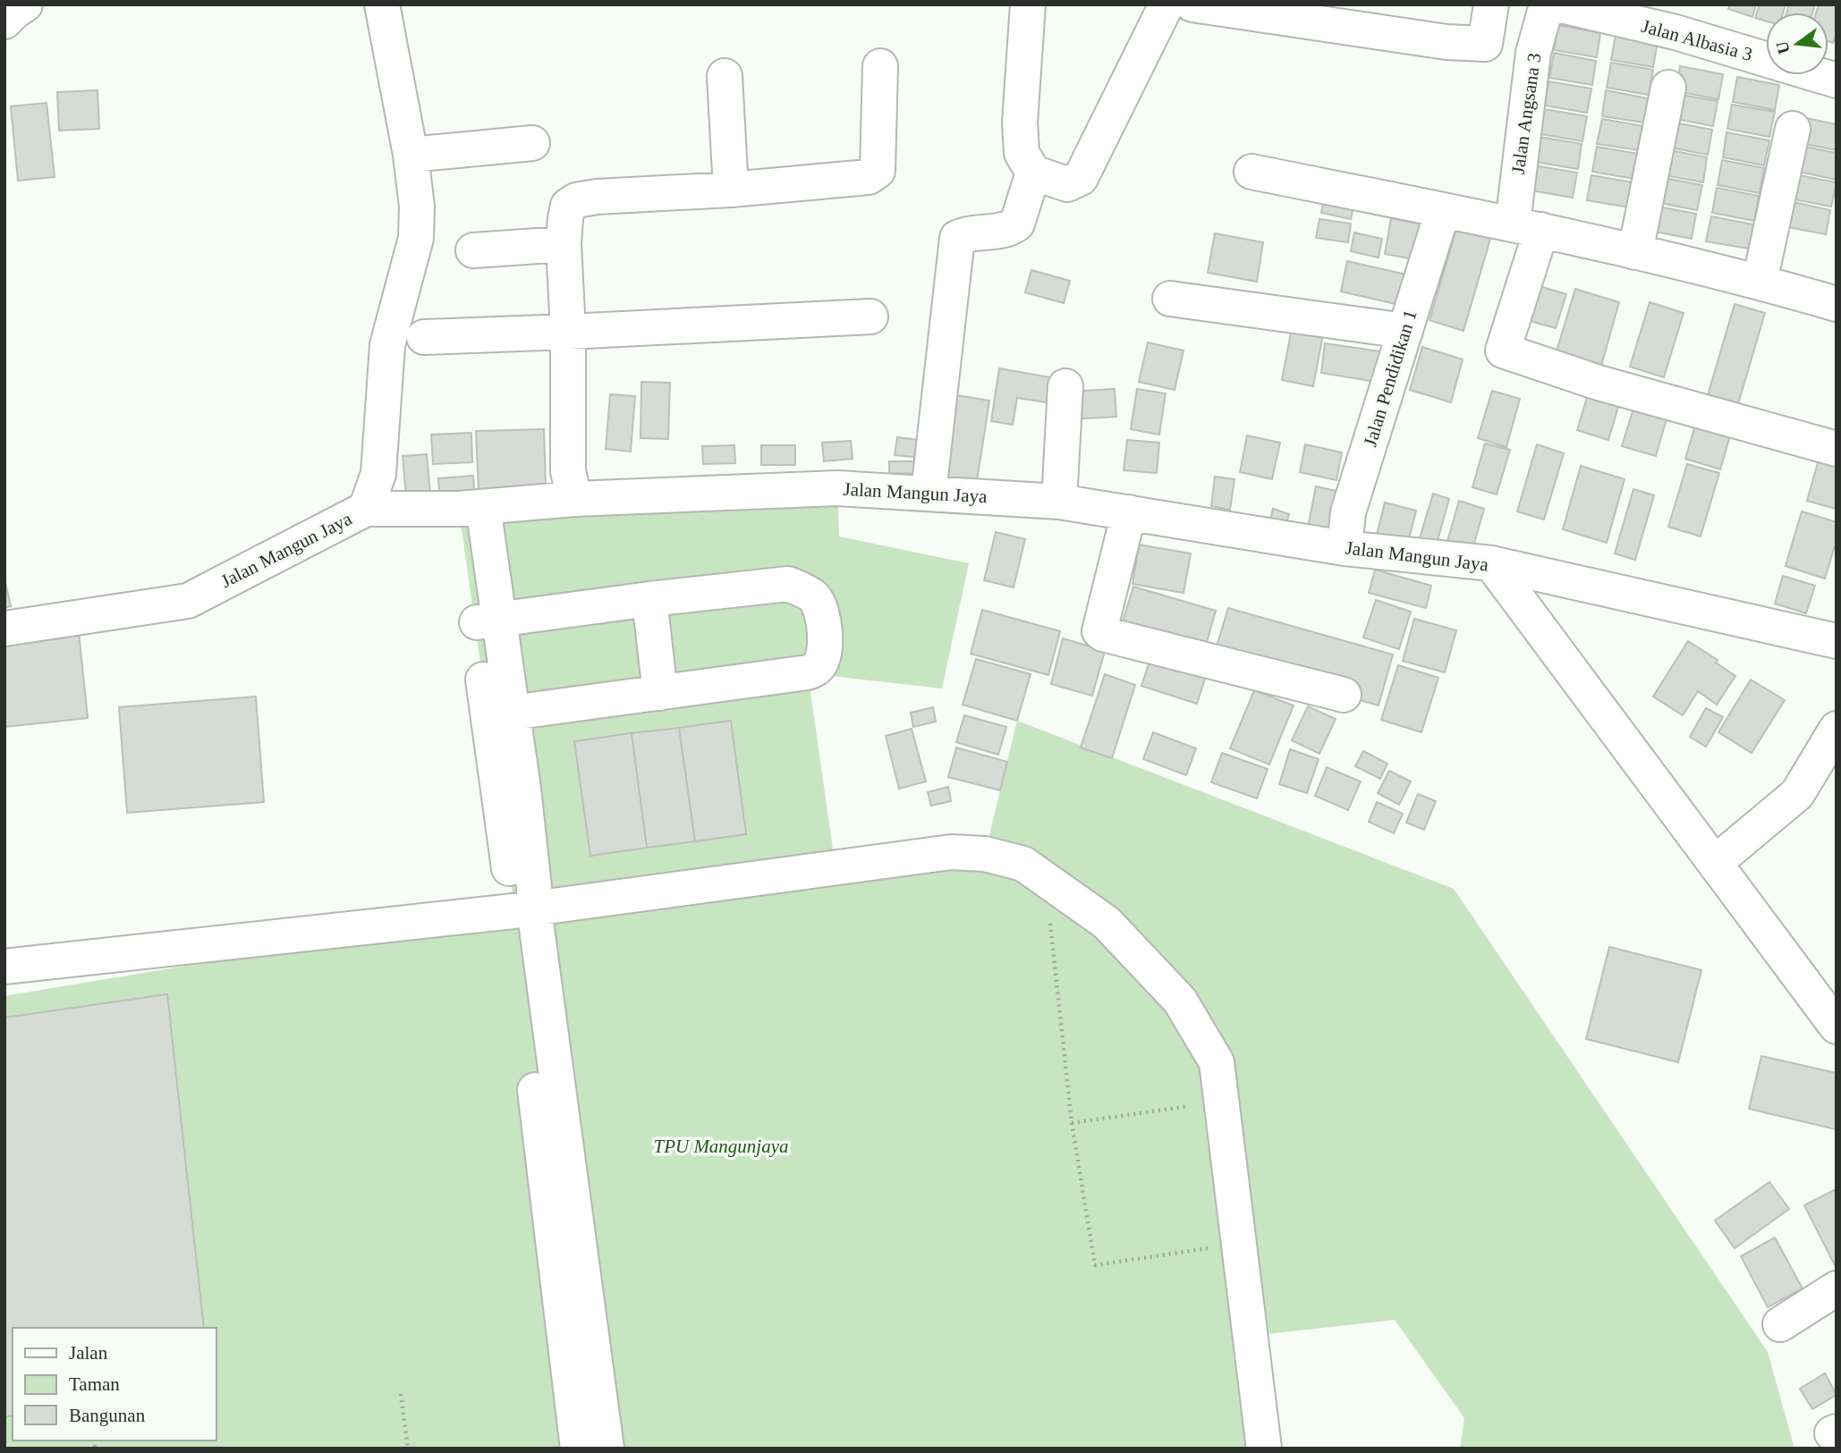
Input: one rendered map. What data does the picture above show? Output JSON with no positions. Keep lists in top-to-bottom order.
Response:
{
  "streets": {
    "street": [
      "Jalan Albasia 3",
      "Jalan Angsana 3",
      "Jalan Pendidikan 1",
      "Jalan Mangun Jaya"
    ]
  },
  "crossings": [
    ["Jalan Pendidikan 1", "Jalan Mangun Jaya"]
  ],
  "parks": ["TPU Mangunjaya"],
  "legend": ["Jalan", "Taman", "Bangunan"],
  "north": "left"
}
